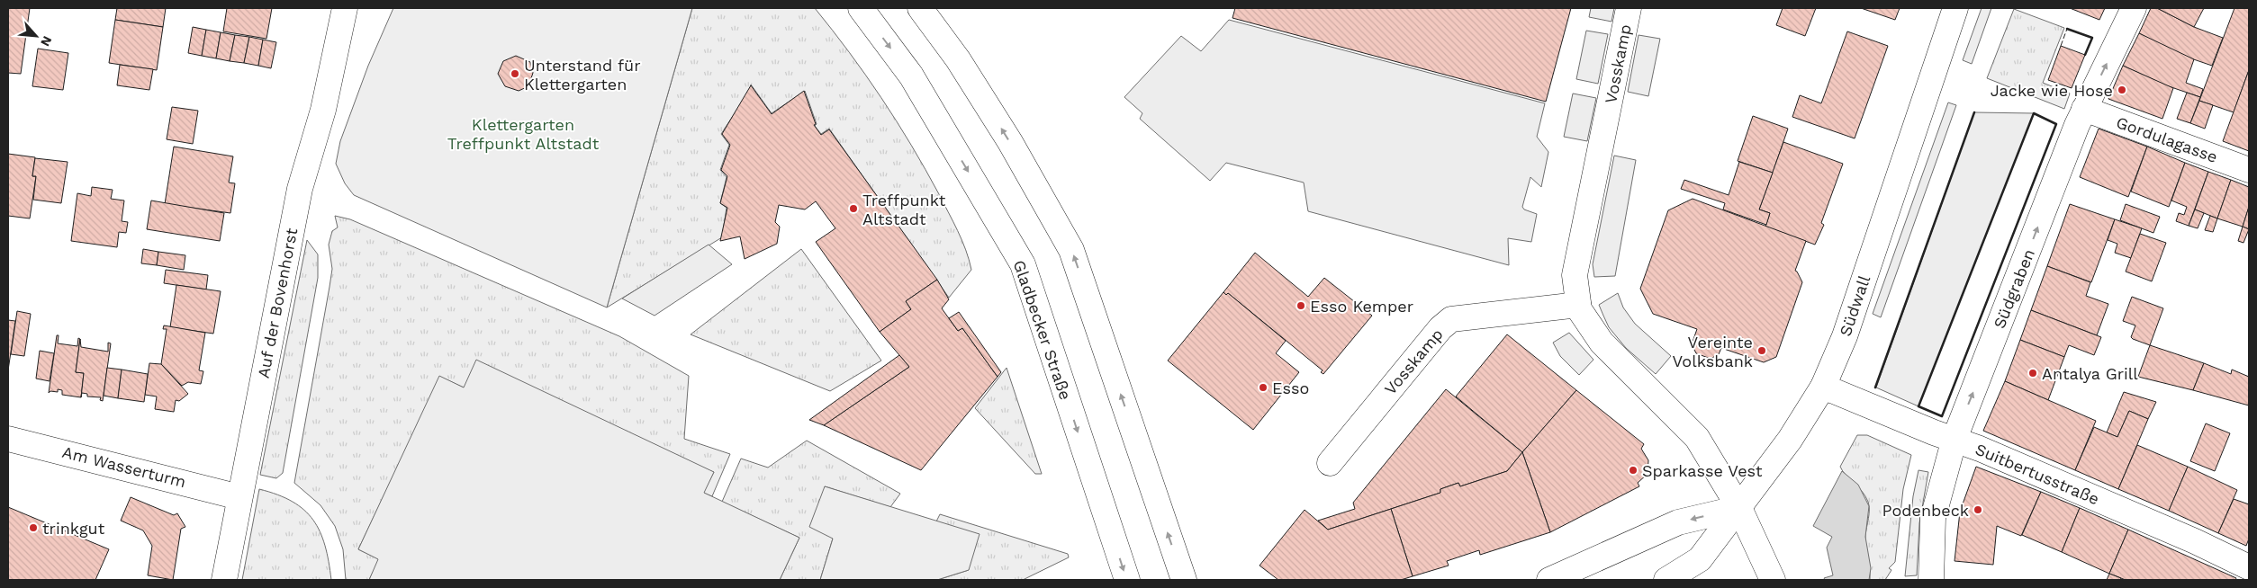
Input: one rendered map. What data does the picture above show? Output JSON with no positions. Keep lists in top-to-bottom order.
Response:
{
  "streets": {
    "street": [
      "Vosskamp",
      "Gordulagasse",
      "Südgraben",
      "Auf der Bovenhorst",
      "Südwall",
      "Gladbecker Straße",
      "Am Wasserturm",
      "Suitbertusstraße"
    ]
  },
  "crossings": [
    ["Vosskamp", "Südwall"],
    ["Gordulagasse", "Südgraben"],
    ["Südgraben", "Suitbertusstraße"],
    ["Auf der Bovenhorst", "Am Wasserturm"],
    ["Südwall", "Suitbertusstraße"]
  ],
  "one_way": ["Südgraben"],
  "parks": ["Klettergarten Treffpunkt Altstadt"],
  "places": [
    "Unterstand für Klettergarten",
    "Jacke wie Hose",
    "Treffpunkt Altstadt",
    "Esso Kemper",
    "Vereinte Volksbank",
    "Antalya Grill",
    "Esso",
    "Sparkasse Vest",
    "Podenbeck",
    "trinkgut"
  ],
  "north": "bottom right"
}
